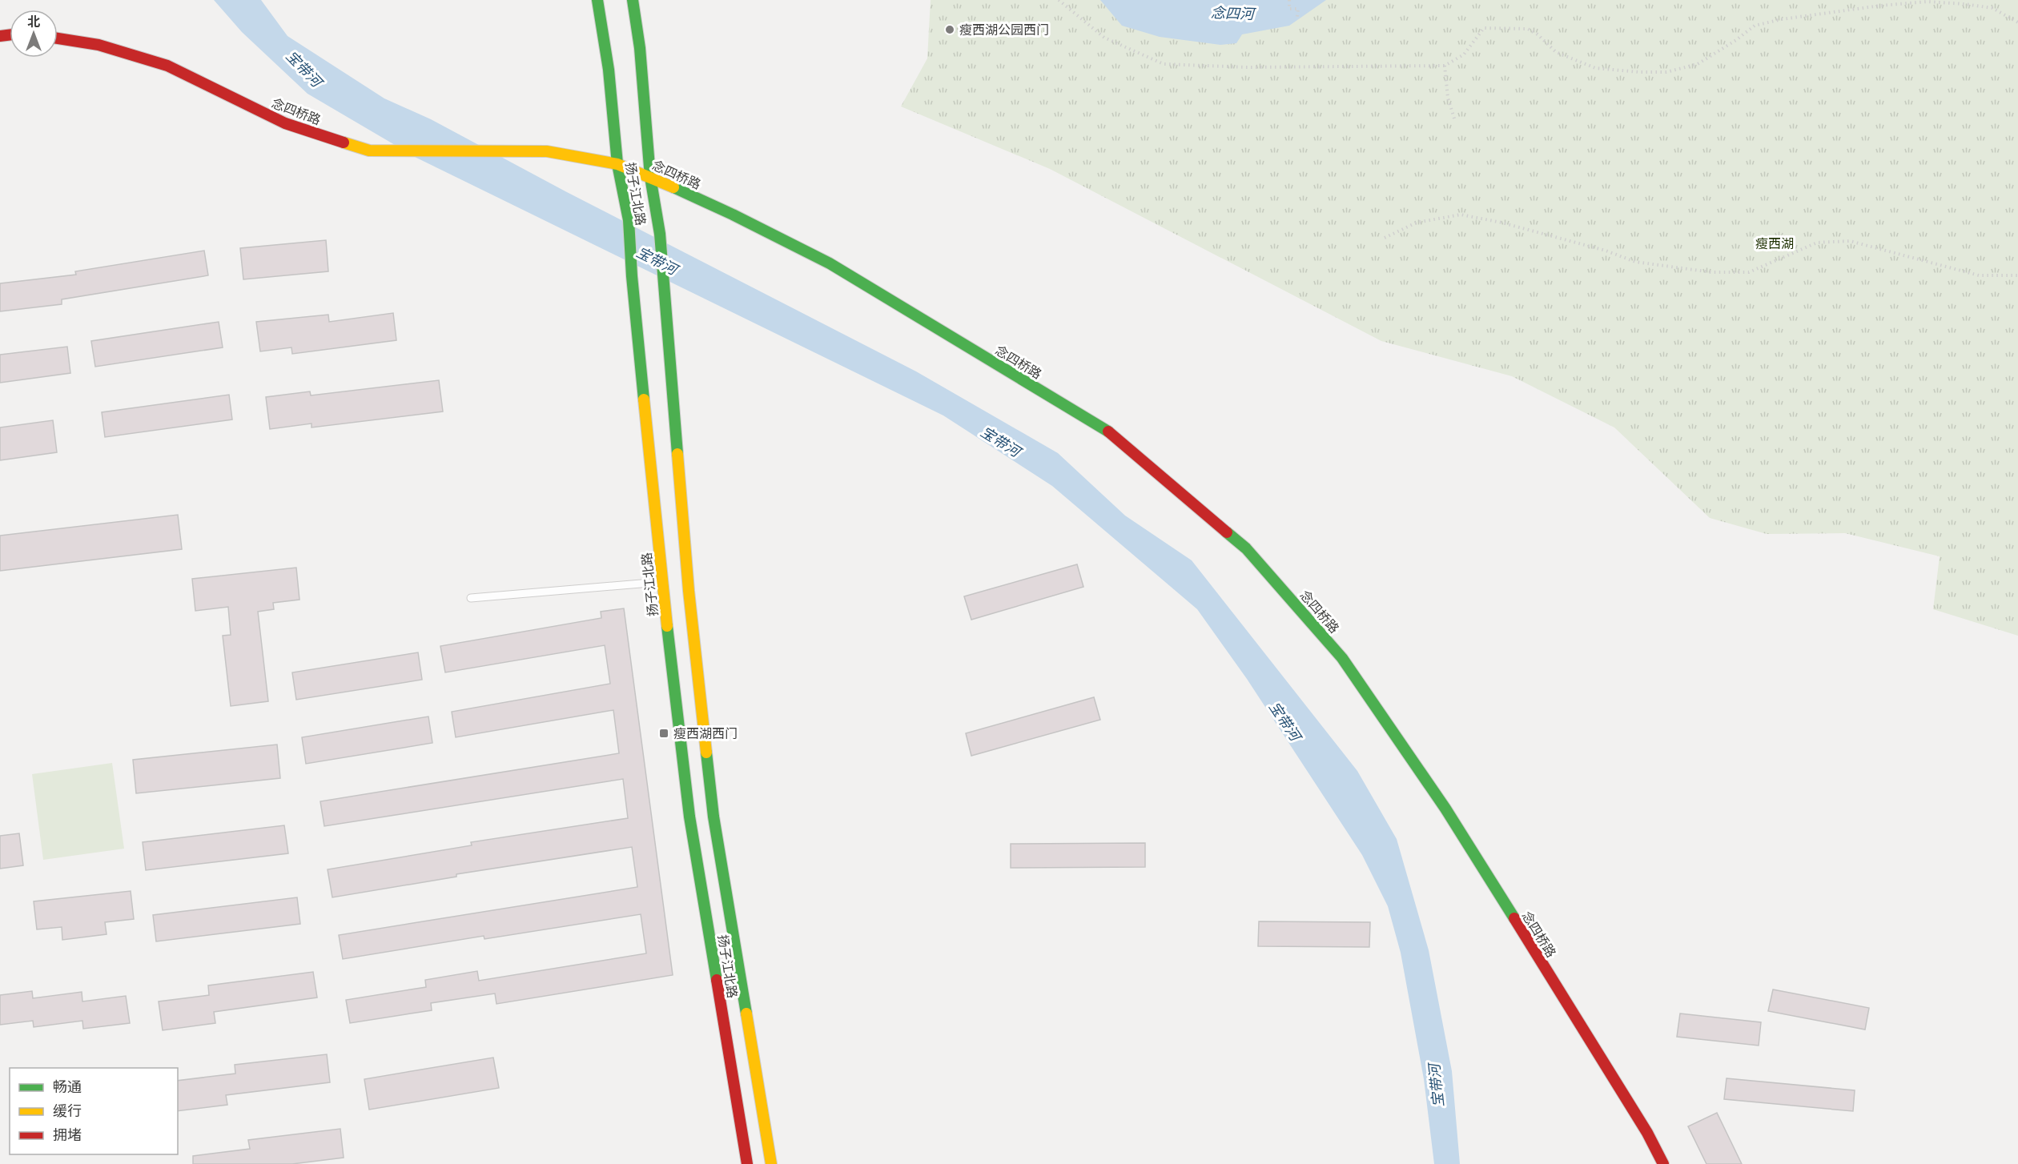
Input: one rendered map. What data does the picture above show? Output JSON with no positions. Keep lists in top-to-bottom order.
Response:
{
  "streets": {
    "main road": ["念四桥路", "扬子江北路"]
  },
  "crossings": [
    ["念四桥路", "扬子江北路"]
  ],
  "water": ["念四河", "宝带河"],
  "parks": ["瘦西湖"],
  "places": {
    "other": ["瘦西湖公园西门"],
    "transit": ["瘦西湖西门"]
  },
  "legend": ["畅通", "缓行", "拥堵"],
  "north": "top"
}
